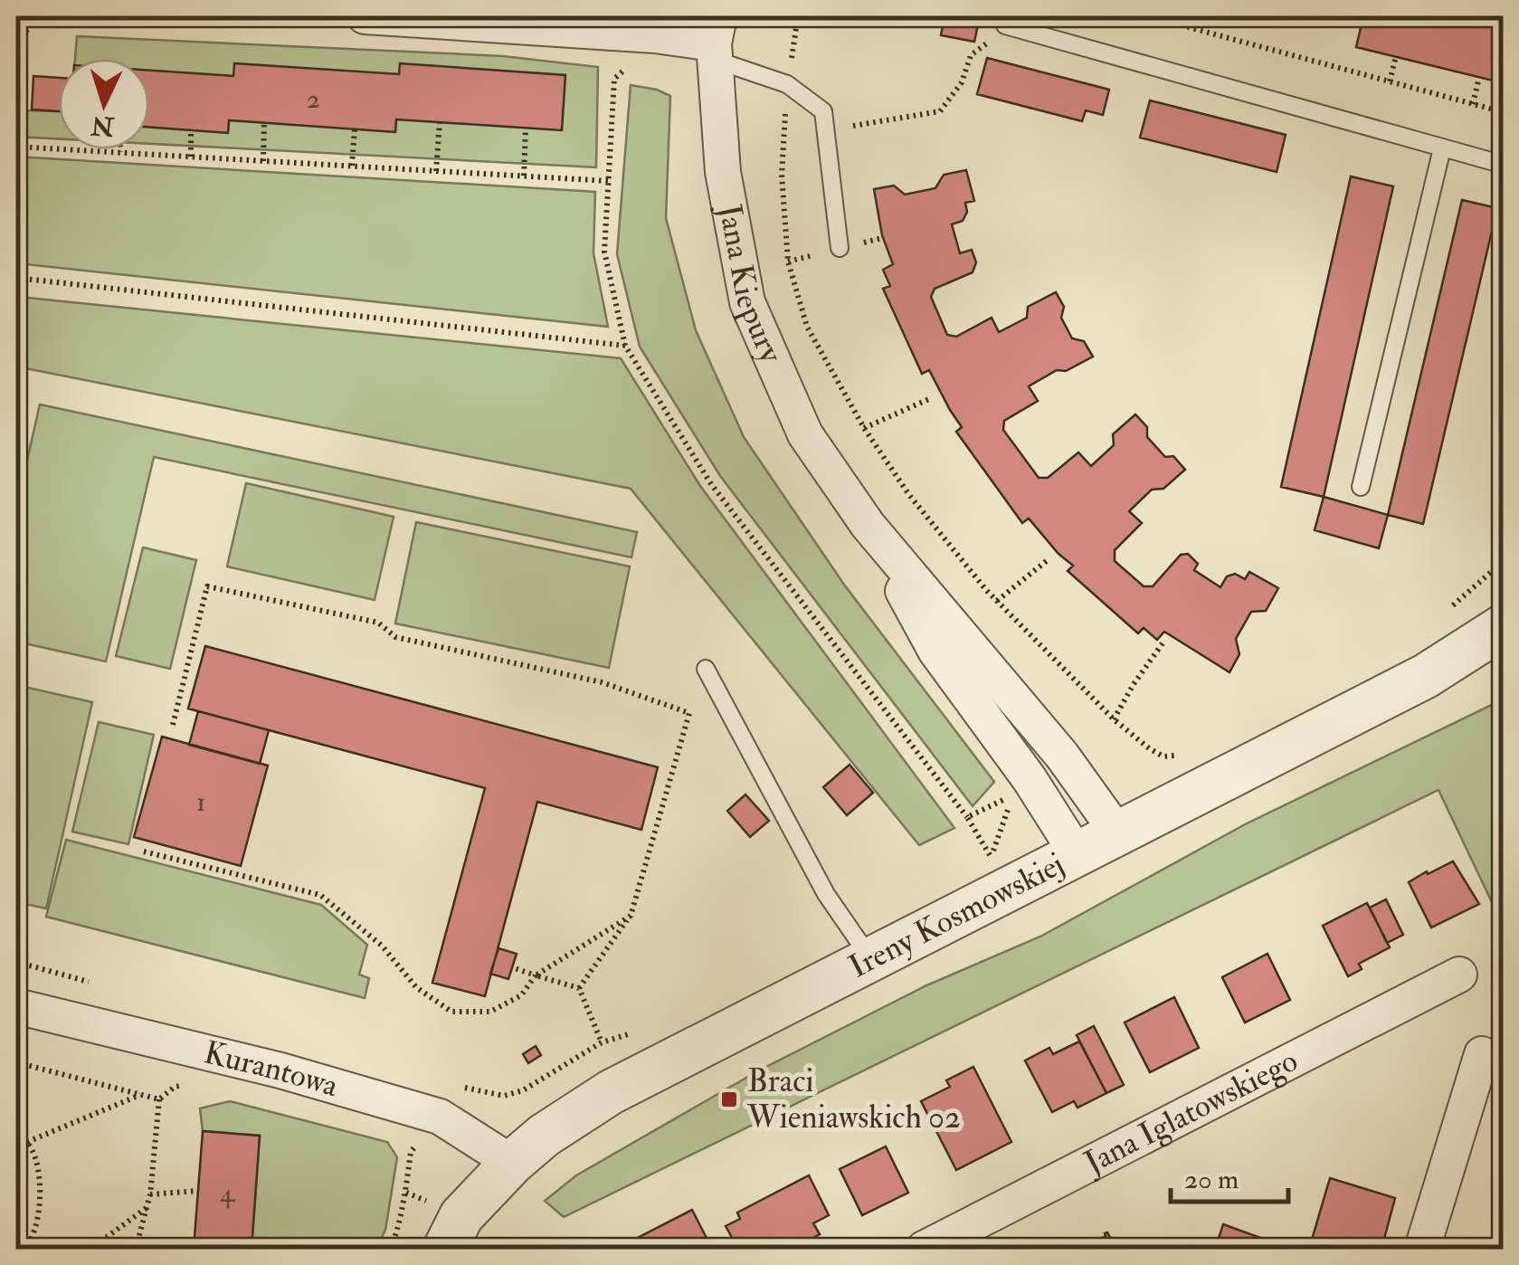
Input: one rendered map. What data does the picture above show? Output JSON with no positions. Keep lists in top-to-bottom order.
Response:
{
  "streets": {
    "street": [
      "Jana Kiepury",
      "Ireny Kosmowskiej",
      "Kurantowa",
      "Jana Iglatowskiego"
    ]
  },
  "crossings": [
    ["Jana Kiepury", "Ireny Kosmowskiej"],
    ["Ireny Kosmowskiej", "Kurantowa"]
  ],
  "places": {
    "transit": ["Braci Wieniawskich 02"]
  },
  "house_numbers": ["2", "1", "4"],
  "scale_bar": "20 m",
  "north": "bottom"
}
